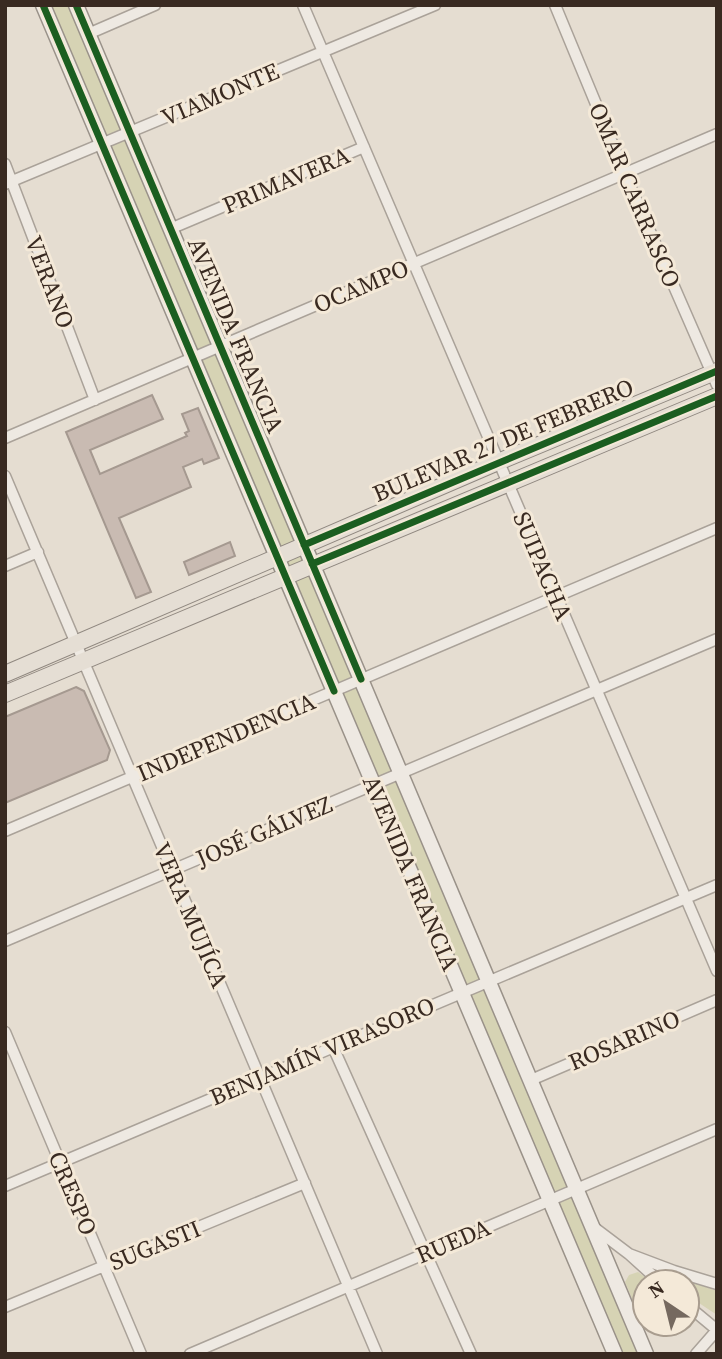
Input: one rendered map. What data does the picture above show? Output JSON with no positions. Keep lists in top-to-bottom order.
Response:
{
  "streets": {
    "main road": ["AVENIDA FRANCIA", "BULEVAR 27 DE FEBRERO"],
    "street": [
      "VIAMONTE",
      "PRIMAVERA",
      "OMAR CARRASCO",
      "VERANO",
      "OCAMPO",
      "SUIPACHA",
      "INDEPENDENCIA",
      "JOSÉ GÁLVEZ",
      "VERA MUJÍCA",
      "ROSARINO",
      "BENJAMÍN VIRASORO",
      "CRESPO",
      "RUEDA",
      "SUGASTI"
    ]
  },
  "crossings": [
    ["VIAMONTE", "VERANO"],
    ["VIAMONTE", "AVENIDA FRANCIA"],
    ["VIAMONTE", "SUIPACHA"],
    ["PRIMAVERA", "AVENIDA FRANCIA"],
    ["PRIMAVERA", "SUIPACHA"],
    ["OMAR CARRASCO", "OCAMPO"],
    ["OMAR CARRASCO", "BULEVAR 27 DE FEBRERO"],
    ["VERANO", "OCAMPO"],
    ["OCAMPO", "AVENIDA FRANCIA"],
    ["OCAMPO", "SUIPACHA"],
    ["AVENIDA FRANCIA", "BULEVAR 27 DE FEBRERO"],
    ["AVENIDA FRANCIA", "INDEPENDENCIA"],
    ["AVENIDA FRANCIA", "JOSÉ GÁLVEZ"],
    ["AVENIDA FRANCIA", "ROSARINO"],
    ["AVENIDA FRANCIA", "BENJAMÍN VIRASORO"],
    ["AVENIDA FRANCIA", "RUEDA"],
    ["BULEVAR 27 DE FEBRERO", "SUIPACHA"],
    ["BULEVAR 27 DE FEBRERO", "VERA MUJÍCA"],
    ["SUIPACHA", "INDEPENDENCIA"],
    ["SUIPACHA", "JOSÉ GÁLVEZ"],
    ["SUIPACHA", "BENJAMÍN VIRASORO"],
    ["INDEPENDENCIA", "VERA MUJÍCA"],
    ["JOSÉ GÁLVEZ", "VERA MUJÍCA"],
    ["VERA MUJÍCA", "BENJAMÍN VIRASORO"],
    ["VERA MUJÍCA", "RUEDA"],
    ["VERA MUJÍCA", "SUGASTI"],
    ["BENJAMÍN VIRASORO", "CRESPO"],
    ["CRESPO", "SUGASTI"]
  ],
  "north": "top left"
}
